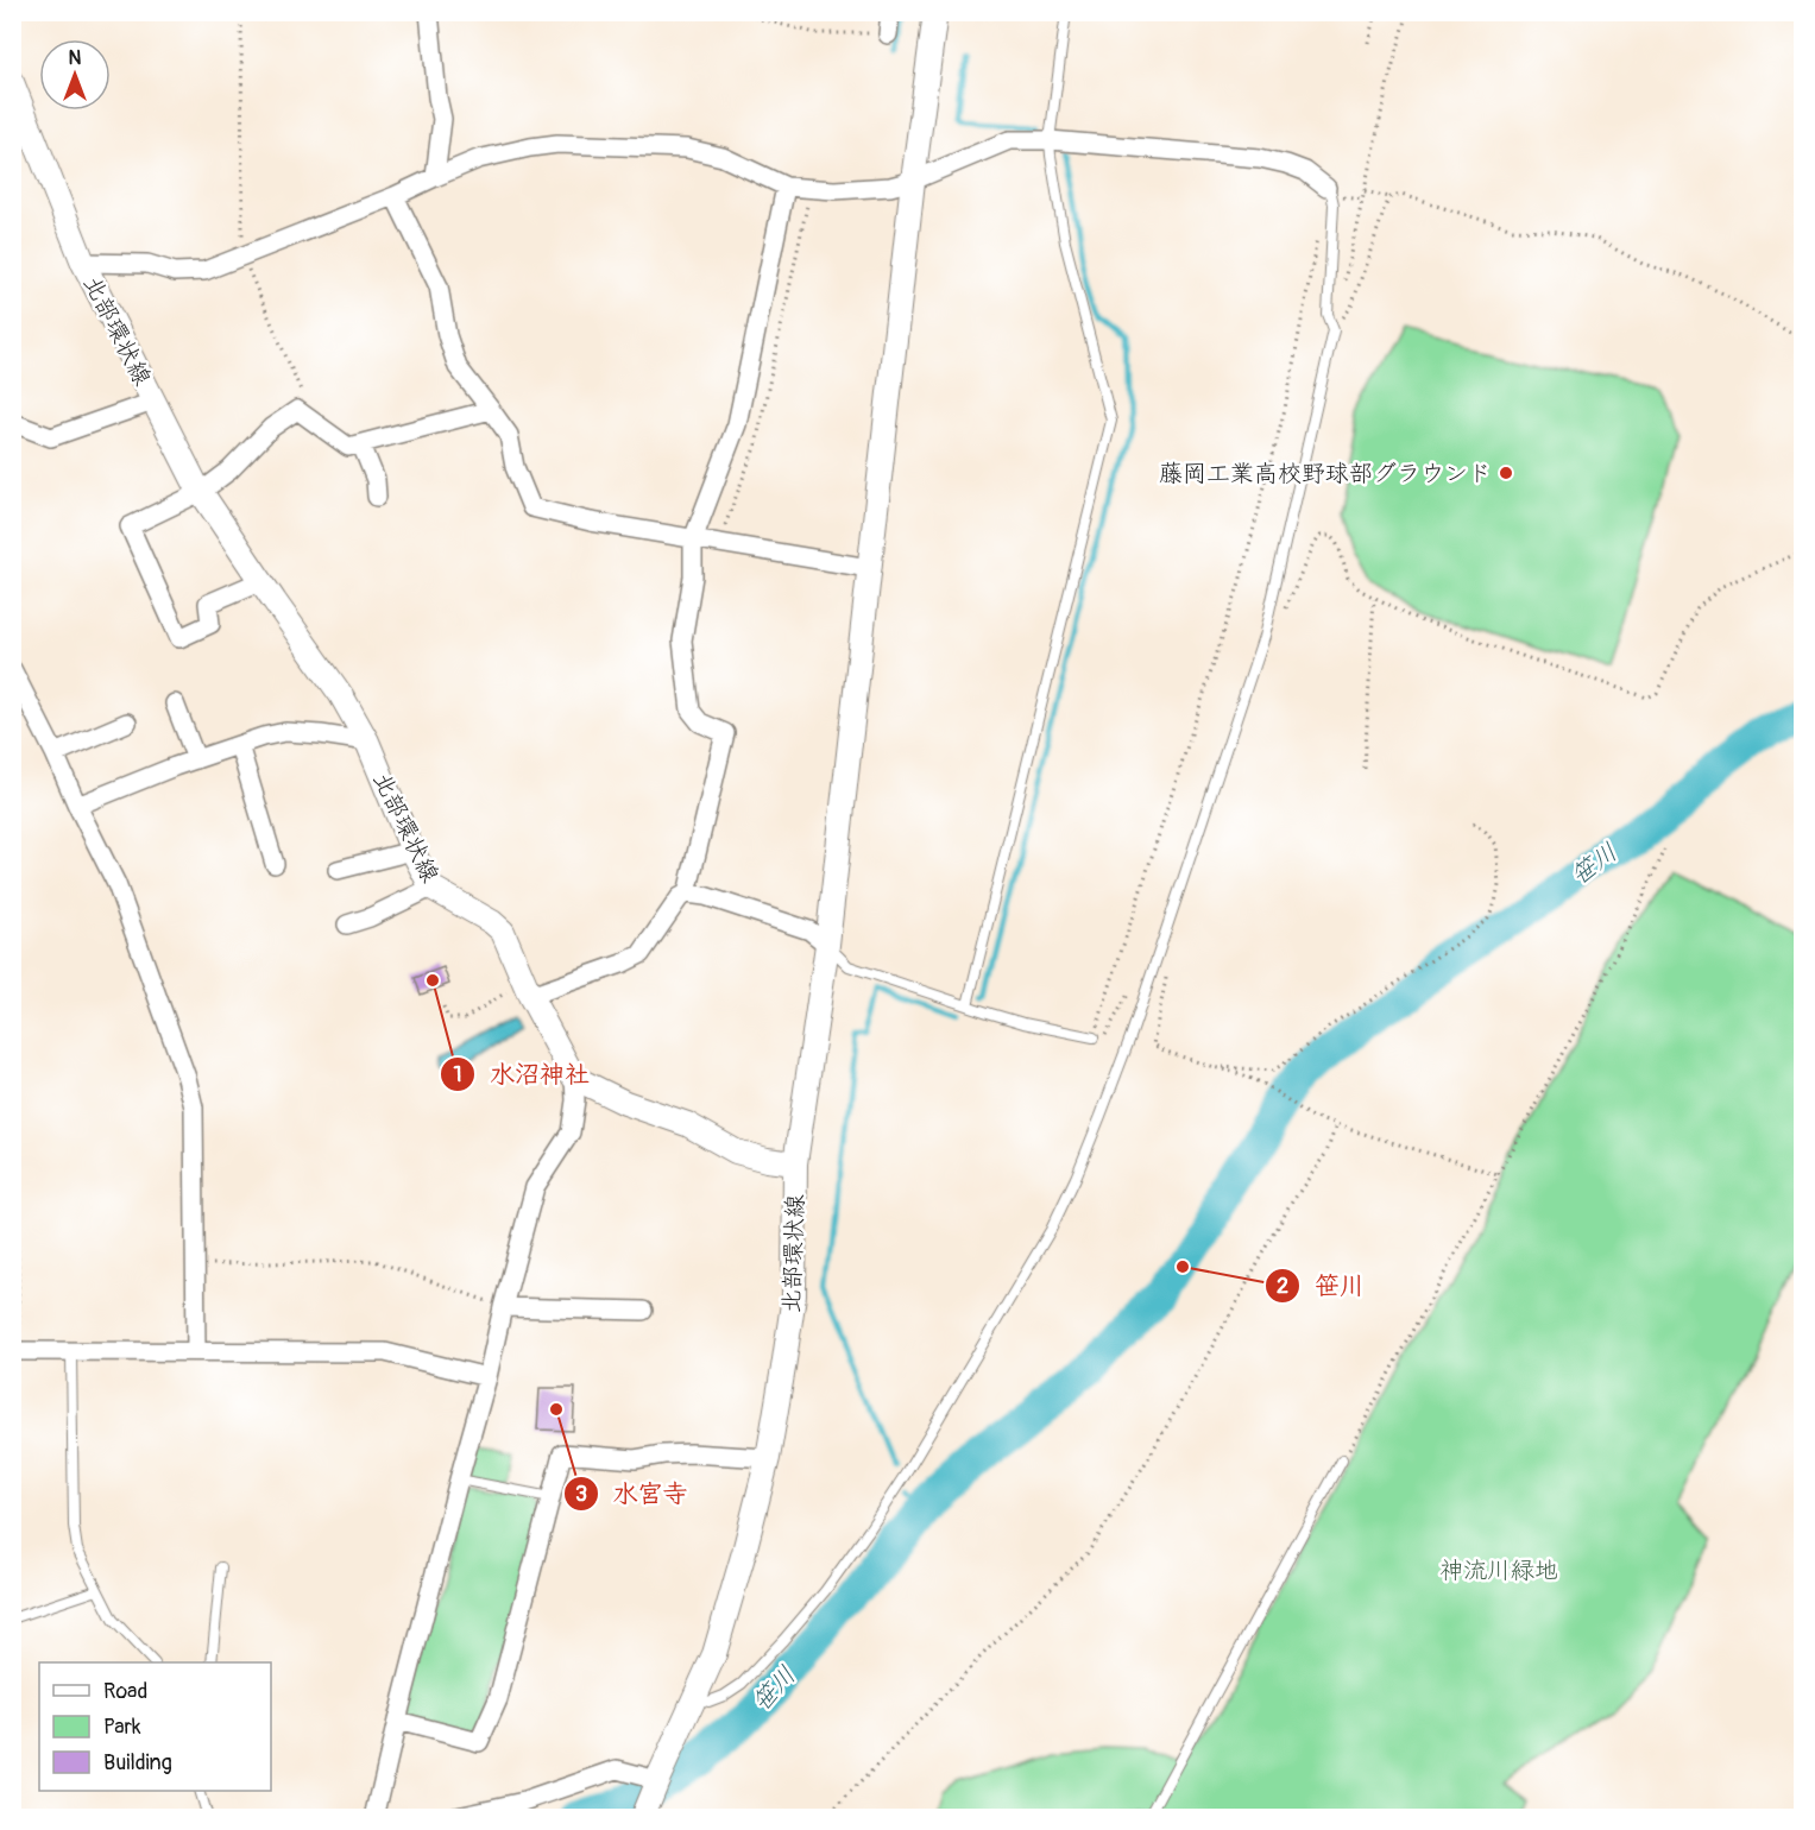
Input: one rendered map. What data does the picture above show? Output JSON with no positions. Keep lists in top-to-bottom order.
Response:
{
  "streets": {
    "street": ["北部環状線"]
  },
  "water": ["笹川"],
  "parks": ["神流川緑地"],
  "places": [
    "藤岡工業高校野球部グラウンド",
    "水沼神社",
    "笹川",
    "水宮寺"
  ],
  "legend": ["Road", "Park", "Building"],
  "north": "top"
}
